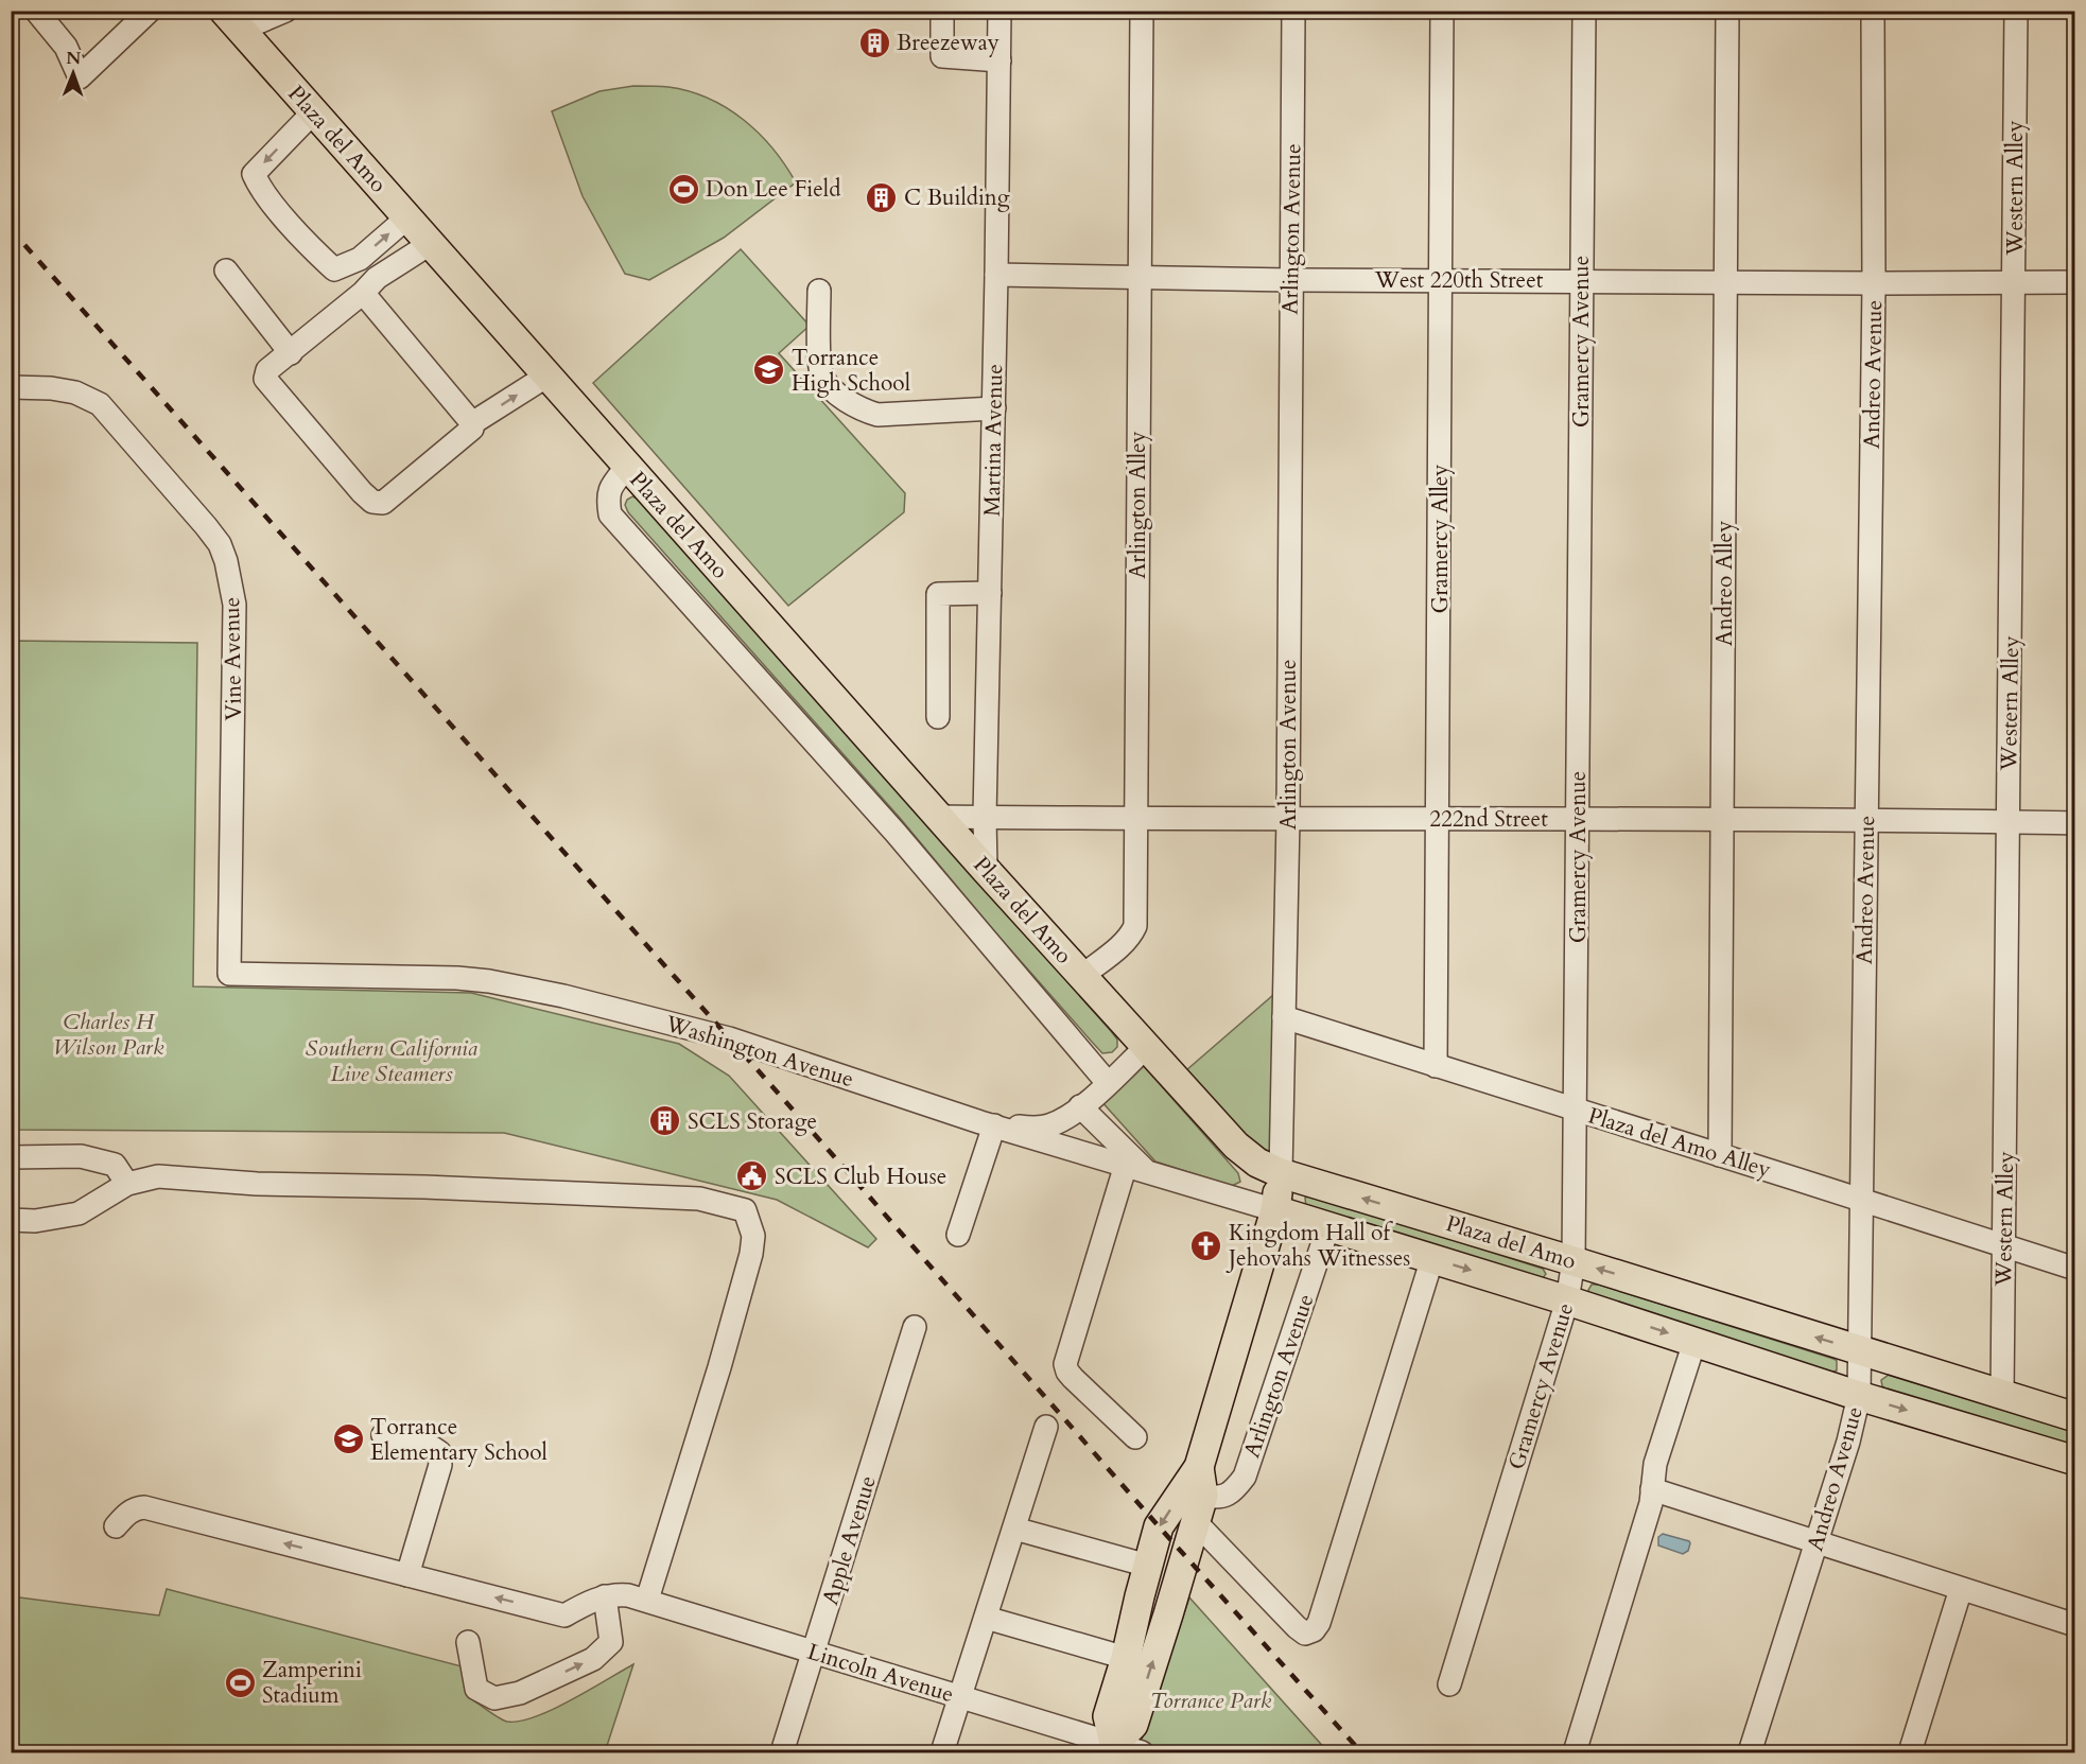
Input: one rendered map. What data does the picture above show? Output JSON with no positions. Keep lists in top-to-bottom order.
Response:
{
  "streets": {
    "main road": ["Plaza del Amo", "Arlington Avenue"],
    "street": [
      "Western Alley",
      "West 220th Street",
      "Gramercy Avenue",
      "Andreo Avenue",
      "Martina Avenue",
      "Arlington Alley",
      "Gramercy Alley",
      "Andreo Alley",
      "Vine Avenue",
      "222nd Street",
      "Washington Avenue",
      "Plaza del Amo Alley",
      "Apple Avenue",
      "Lincoln Avenue"
    ]
  },
  "crossings": [
    ["Plaza del Amo", "Western Alley"],
    ["Plaza del Amo", "Arlington Avenue"],
    ["Plaza del Amo", "Gramercy Avenue"],
    ["Plaza del Amo", "Andreo Avenue"],
    ["Plaza del Amo", "Martina Avenue"],
    ["Plaza del Amo", "Arlington Alley"],
    ["Plaza del Amo", "222nd Street"],
    ["Plaza del Amo", "Washington Avenue"],
    ["Western Alley", "West 220th Street"],
    ["Western Alley", "222nd Street"],
    ["Western Alley", "Plaza del Amo Alley"],
    ["Arlington Avenue", "West 220th Street"],
    ["Arlington Avenue", "222nd Street"],
    ["Arlington Avenue", "Washington Avenue"],
    ["Arlington Avenue", "Plaza del Amo Alley"],
    ["Arlington Avenue", "Lincoln Avenue"],
    ["West 220th Street", "Gramercy Avenue"],
    ["West 220th Street", "Andreo Avenue"],
    ["West 220th Street", "Martina Avenue"],
    ["West 220th Street", "Arlington Alley"],
    ["West 220th Street", "Gramercy Alley"],
    ["West 220th Street", "Andreo Alley"],
    ["Gramercy Avenue", "222nd Street"],
    ["Gramercy Avenue", "Plaza del Amo Alley"],
    ["Andreo Avenue", "222nd Street"],
    ["Andreo Avenue", "Plaza del Amo Alley"],
    ["Martina Avenue", "222nd Street"],
    ["Arlington Alley", "222nd Street"],
    ["Gramercy Alley", "222nd Street"],
    ["Gramercy Alley", "Plaza del Amo Alley"],
    ["Andreo Alley", "222nd Street"],
    ["Andreo Alley", "Plaza del Amo Alley"],
    ["Vine Avenue", "Washington Avenue"],
    ["Apple Avenue", "Lincoln Avenue"]
  ],
  "parks": ["Charles H Wilson Park", "Southern California Live Steamers", "Torrance Park"],
  "places": {
    "building": ["Breezeway", "C Building", "SCLS Storage"],
    "sports": ["Don Lee Field", "Zamperini Stadium"],
    "school or university": ["Torrance High School", "Torrance Elementary School"],
    "public building": ["SCLS Club House"],
    "church": ["Kingdom Hall of Jehovahs Witnesses"]
  },
  "north": "top"
}
